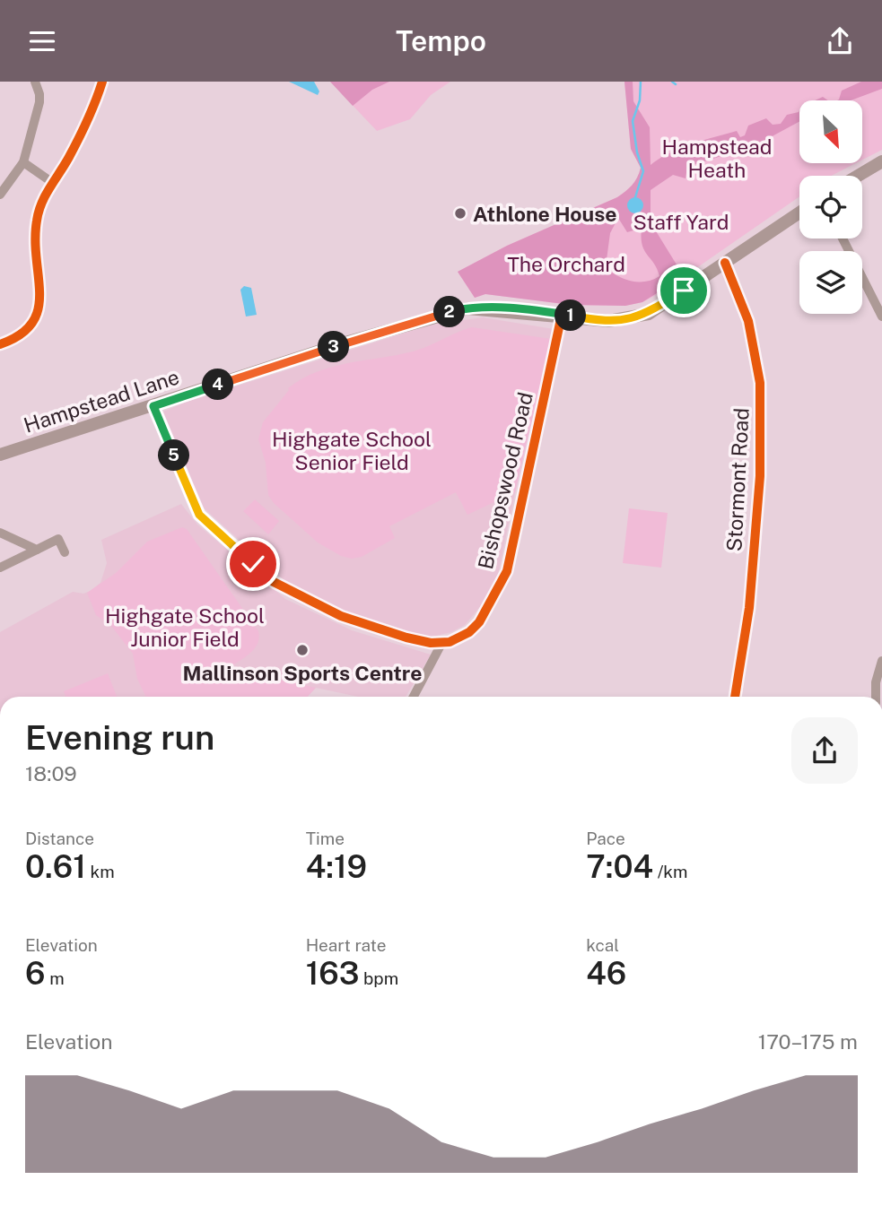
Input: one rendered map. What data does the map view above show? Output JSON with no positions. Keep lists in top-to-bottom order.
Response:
{
  "streets": {
    "main road": ["Hampstead Lane"],
    "street": ["Stormont Road", "Bishopswood Road"]
  },
  "crossings": [
    ["Hampstead Lane", "Stormont Road"],
    ["Hampstead Lane", "Bishopswood Road"]
  ],
  "parks": [
    "Hampstead Heath",
    "Staff Yard",
    "The Orchard",
    "Highgate School Senior Field",
    "Highgate School Junior Field"
  ],
  "places": ["Athlone House", "Mallinson Sports Centre"],
  "north": "bottom right",
  "page": {
    "header": "Tempo",
    "pins": [
      "2",
      "1",
      "3",
      "4",
      "5"
    ],
    "heading": ["Evening run", "18:09"],
    "stats": [
      ["Distance", "0.61 km"],
      ["Time", "4:19"],
      ["Pace", "7:04 /km"],
      ["Elevation", "6 m"],
      ["Heart rate", "163 bpm"],
      ["kcal", "46"]
    ],
    "chart": ["Elevation", "170–175 m"]
  }
}
